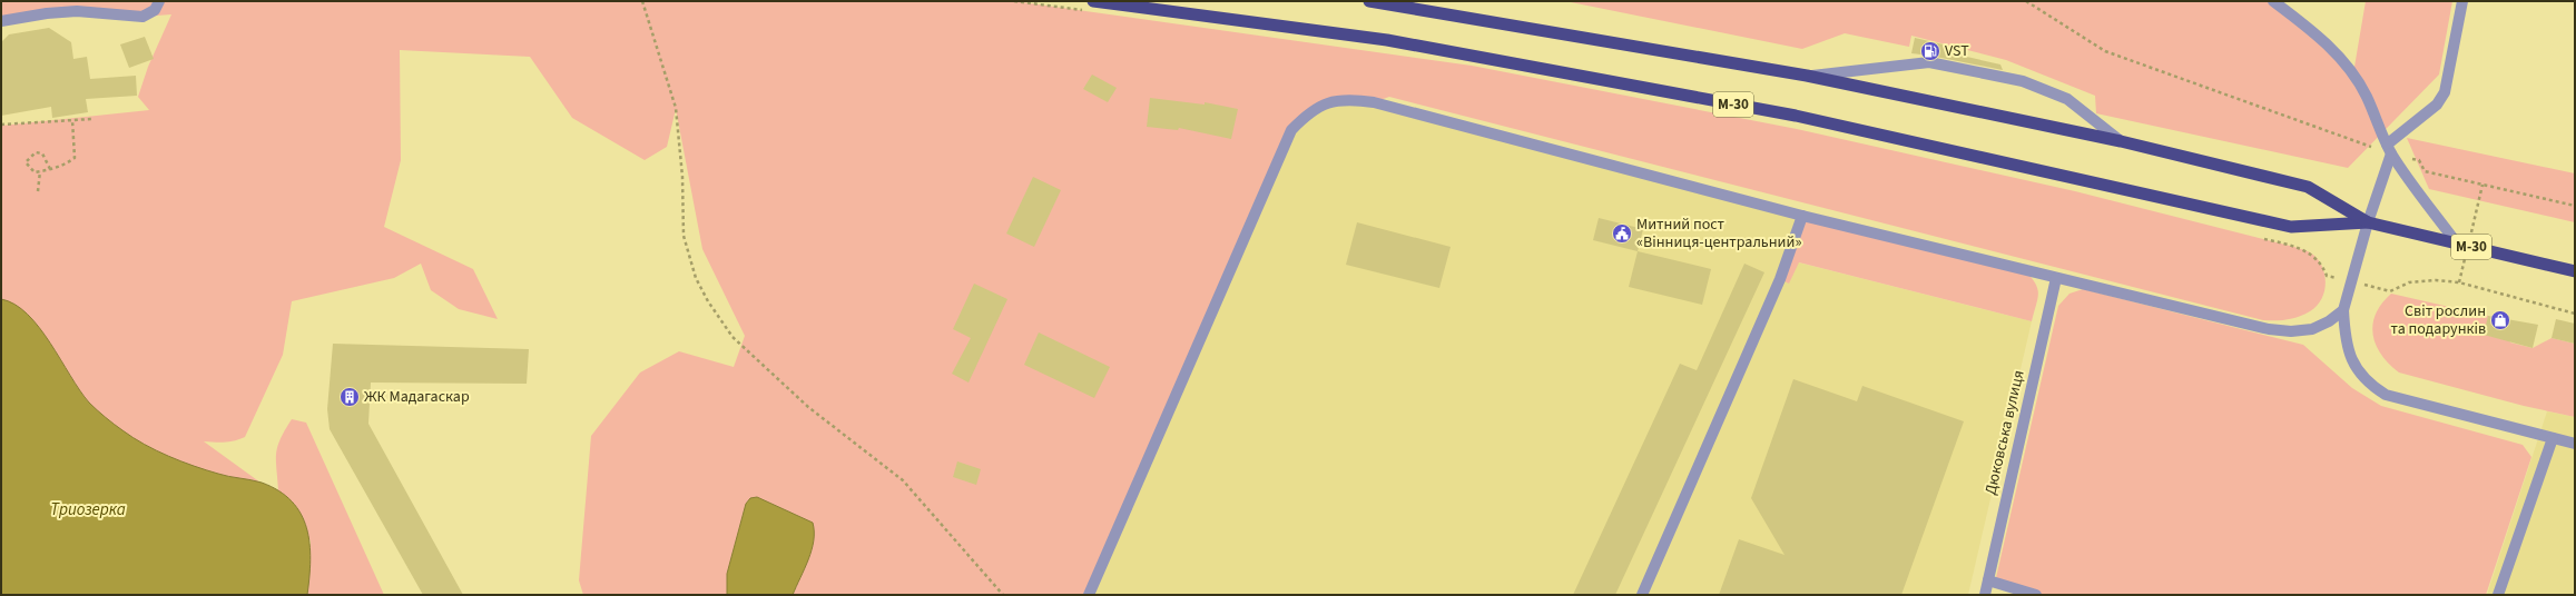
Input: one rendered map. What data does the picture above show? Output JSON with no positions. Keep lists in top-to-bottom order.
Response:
{
  "streets": {
    "highway": ["М-30"],
    "street": ["Дюковська вулиця"]
  },
  "water": ["Триозерка"],
  "places": {
    "fuel station": ["VST"],
    "public building": ["Митний пост «Вінниця-центральний»"],
    "shop": ["Світ рослин та подарунків"],
    "building": ["ЖК Мадагаскар"]
  }
}
